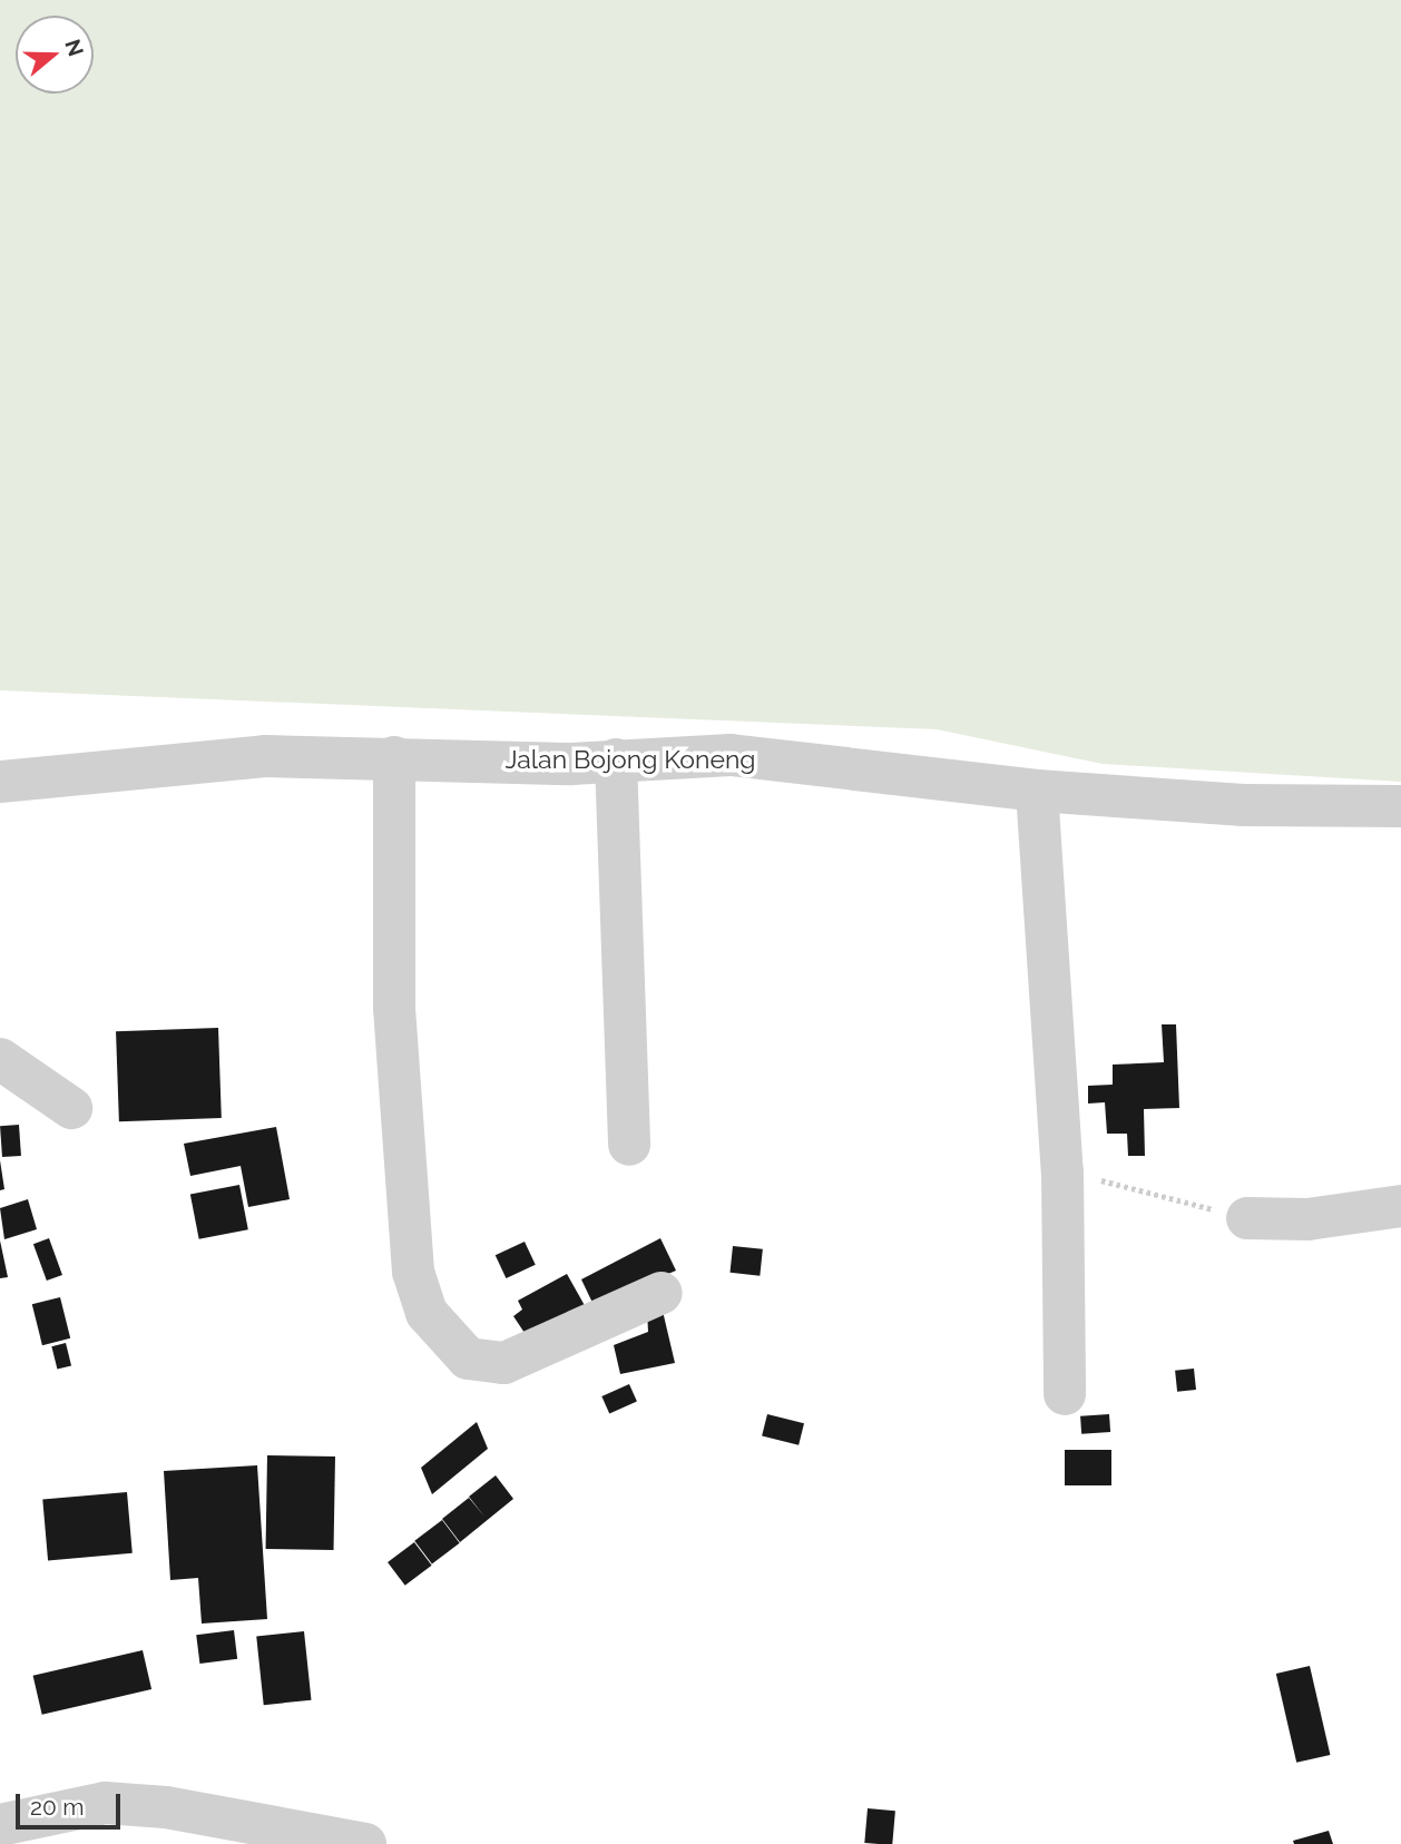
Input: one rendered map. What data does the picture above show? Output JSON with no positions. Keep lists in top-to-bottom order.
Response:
{
  "streets": {
    "street": ["Jalan Bojong Koneng"]
  },
  "scale_bar": "20 m",
  "north": "right"
}
